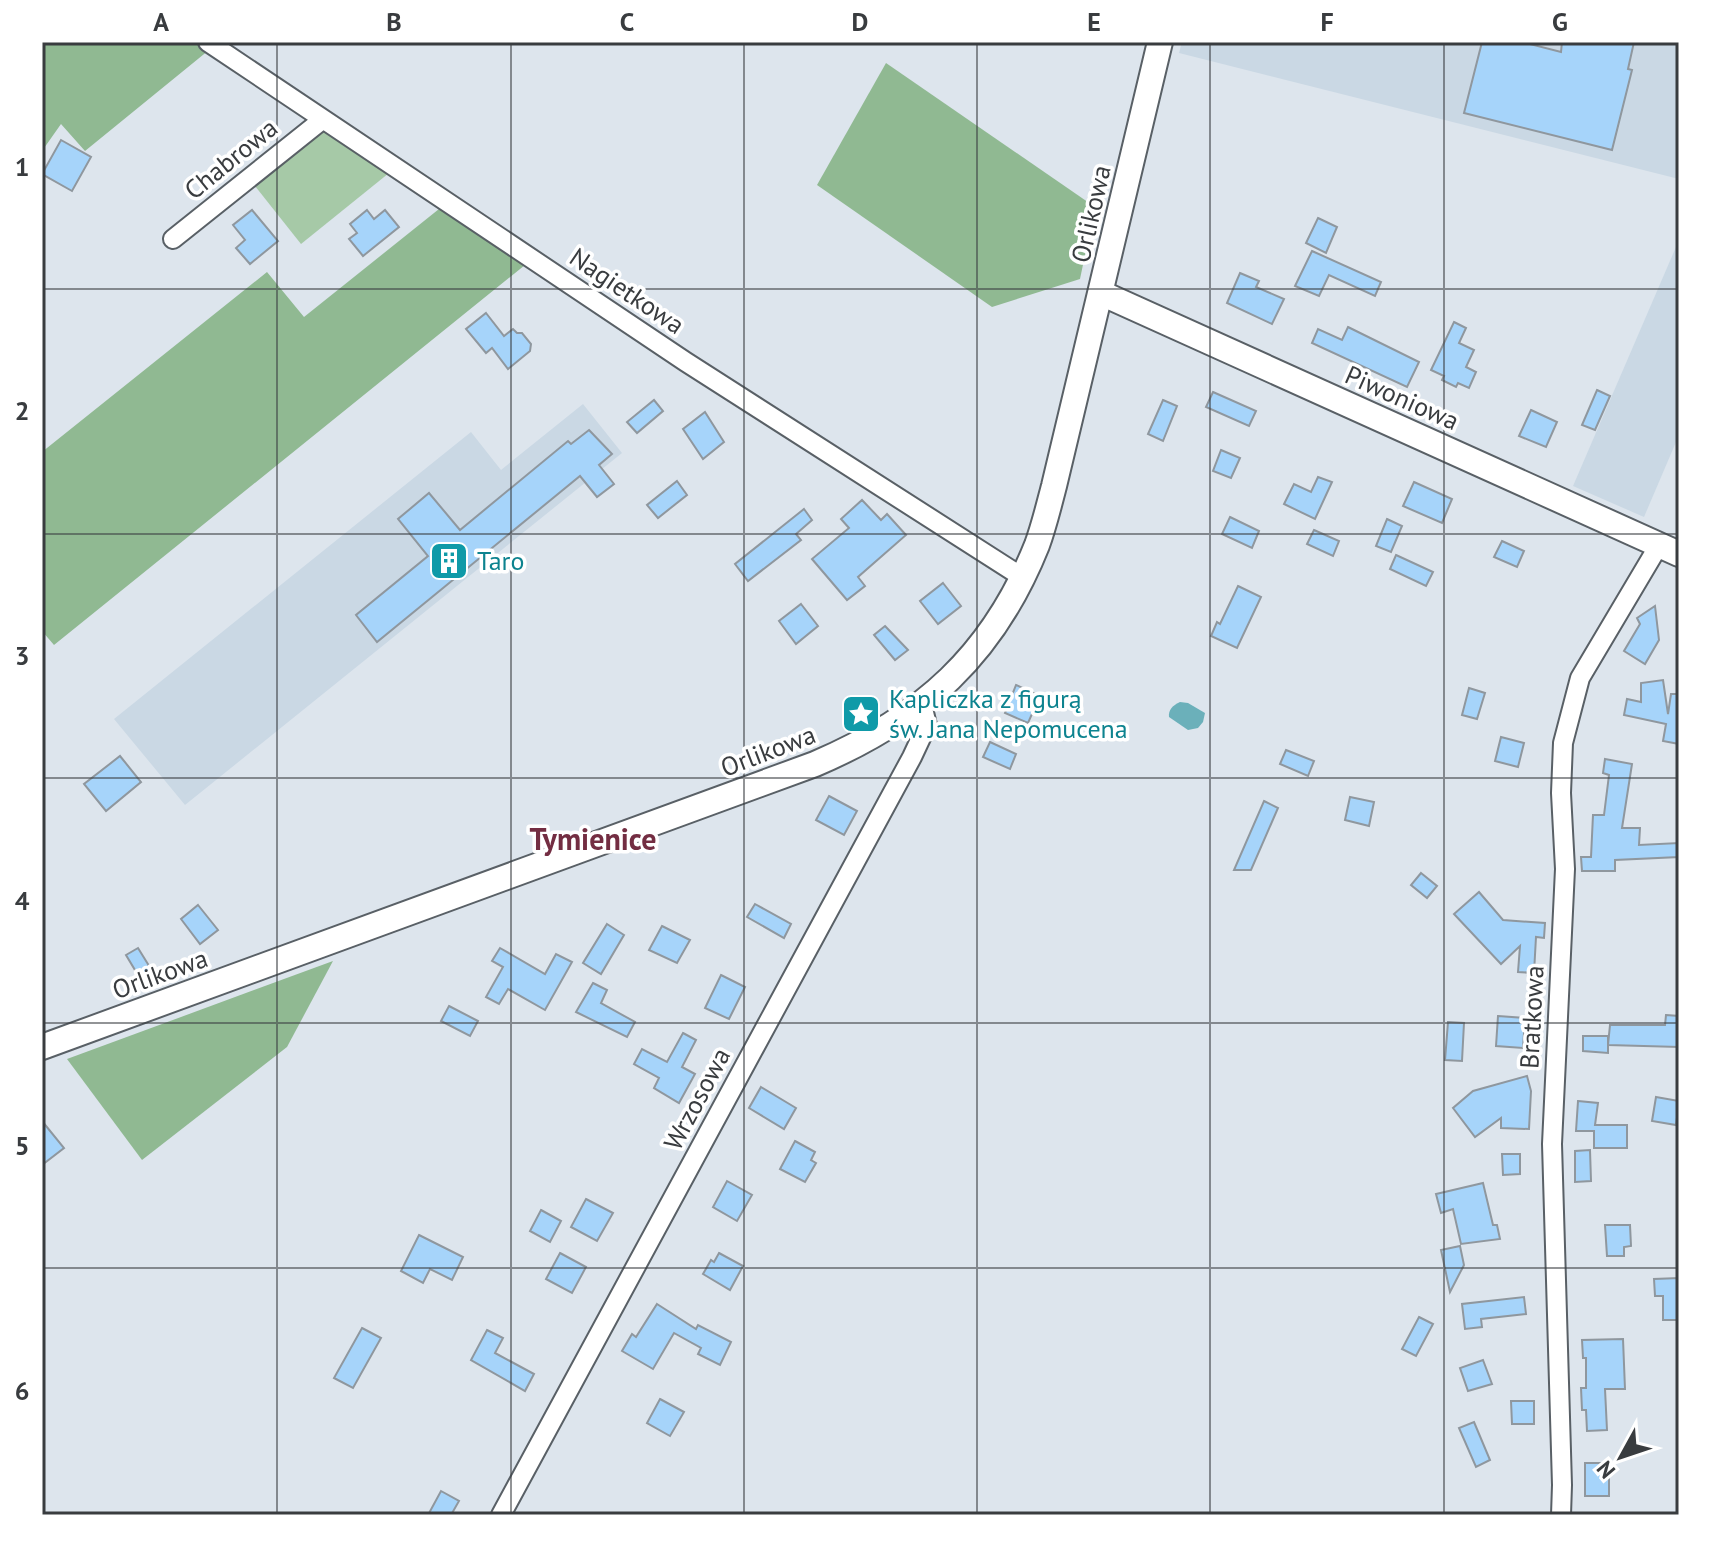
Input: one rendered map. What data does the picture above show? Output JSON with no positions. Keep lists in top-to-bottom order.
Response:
{
  "streets": {
    "street": [
      "Chabrowa",
      "Orlikowa",
      "Nagietkowa",
      "Piwoniowa",
      "Bratkowa",
      "Wrzosowa"
    ]
  },
  "crossings": [
    ["Chabrowa", "Nagietkowa"],
    ["Orlikowa", "Nagietkowa"],
    ["Orlikowa", "Piwoniowa"],
    ["Orlikowa", "Wrzosowa"],
    ["Piwoniowa", "Bratkowa"]
  ],
  "districts": ["Tymienice"],
  "places": {
    "building": ["Taro"],
    "place": ["Kapliczka z figurą św. Jana Nepomucena"]
  },
  "north": "bottom left",
  "grid": {
    "columns": [
      "A",
      "B",
      "C",
      "D",
      "E",
      "F",
      "G"
    ],
    "rows": [
      "1",
      "2",
      "3",
      "4",
      "5",
      "6"
    ]
  }
}
